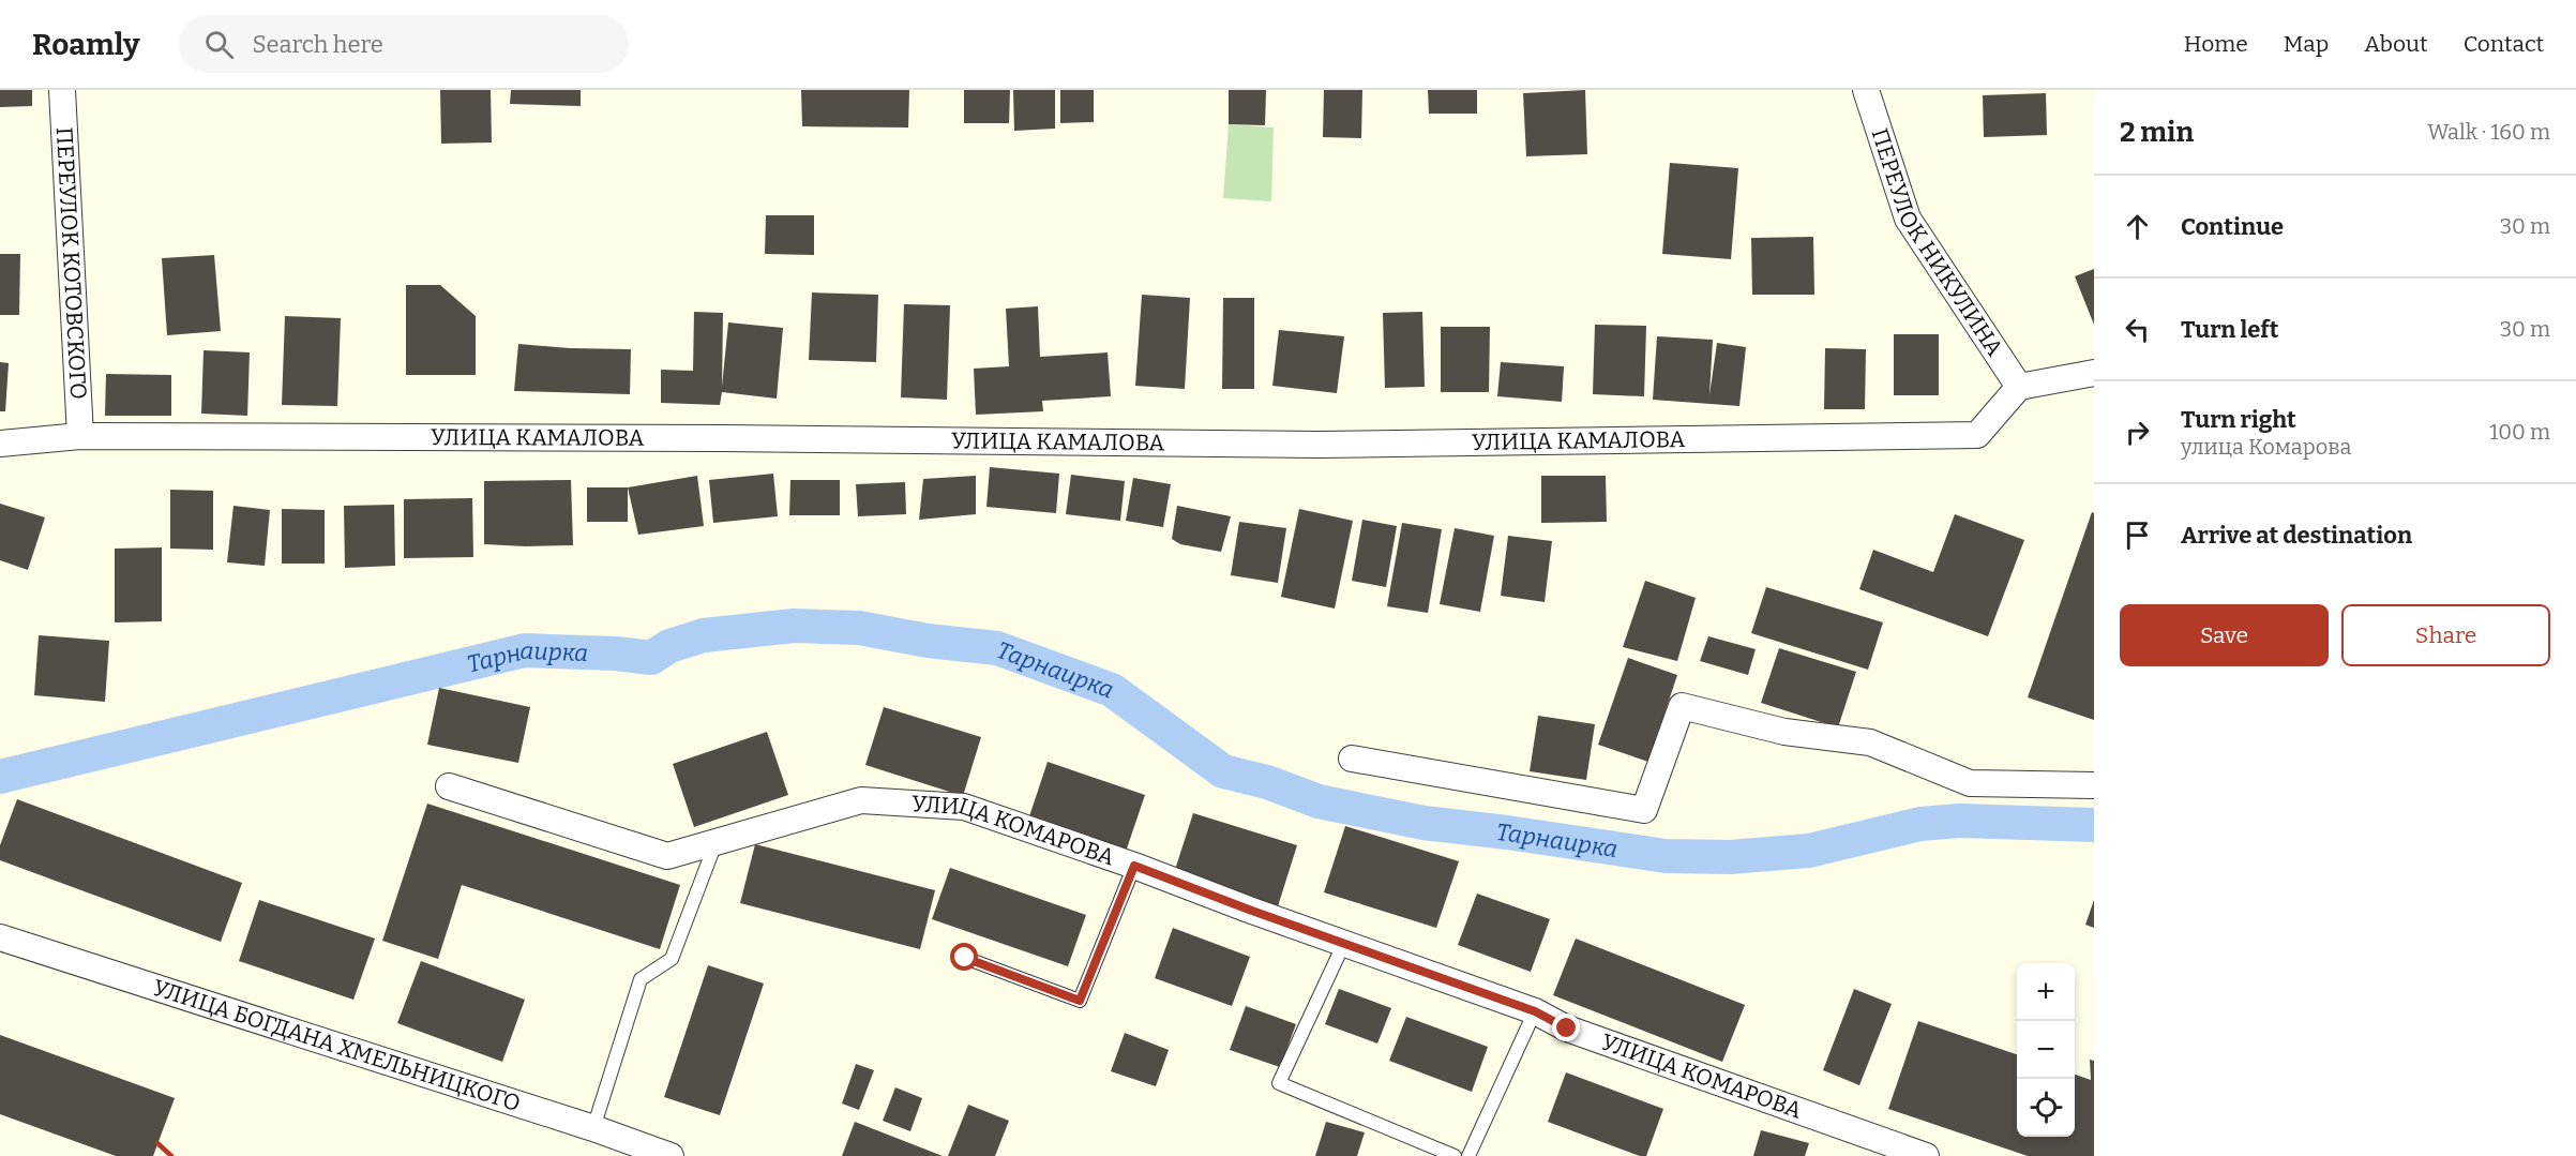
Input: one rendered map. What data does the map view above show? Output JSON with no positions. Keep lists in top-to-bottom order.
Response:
{
  "streets": {
    "street": [
      "ПЕРЕУЛОК НИКУЛИНА",
      "ПЕРЕУЛОК КОТОВСКОГО",
      "УЛИЦА КАМАЛОВА",
      "УЛИЦА КОМАРОВА",
      "УЛИЦА БОГДАНА ХМЕЛЬНИЦКОГО"
    ]
  },
  "crossings": [
    ["ПЕРЕУЛОК НИКУЛИНА", "УЛИЦА КАМАЛОВА"],
    ["ПЕРЕУЛОК КОТОВСКОГО", "УЛИЦА КАМАЛОВА"]
  ],
  "water": ["Тарнаирка"],
  "page": {
    "header": "Roamly",
    "search": "Search here",
    "nav": [
      "Home",
      "Map",
      "About",
      "Contact"
    ],
    "heading": ["2 min", "Walk · 160 m"],
    "list": [
      ["Continue", "30 m"],
      ["Turn left", "30 m"],
      ["Turn right", "улица Комарова", "100 m"],
      "Arrive at destination"
    ],
    "buttons": ["Save", "Share"],
    "map_buttons": ["+", "−"]
  }
}
